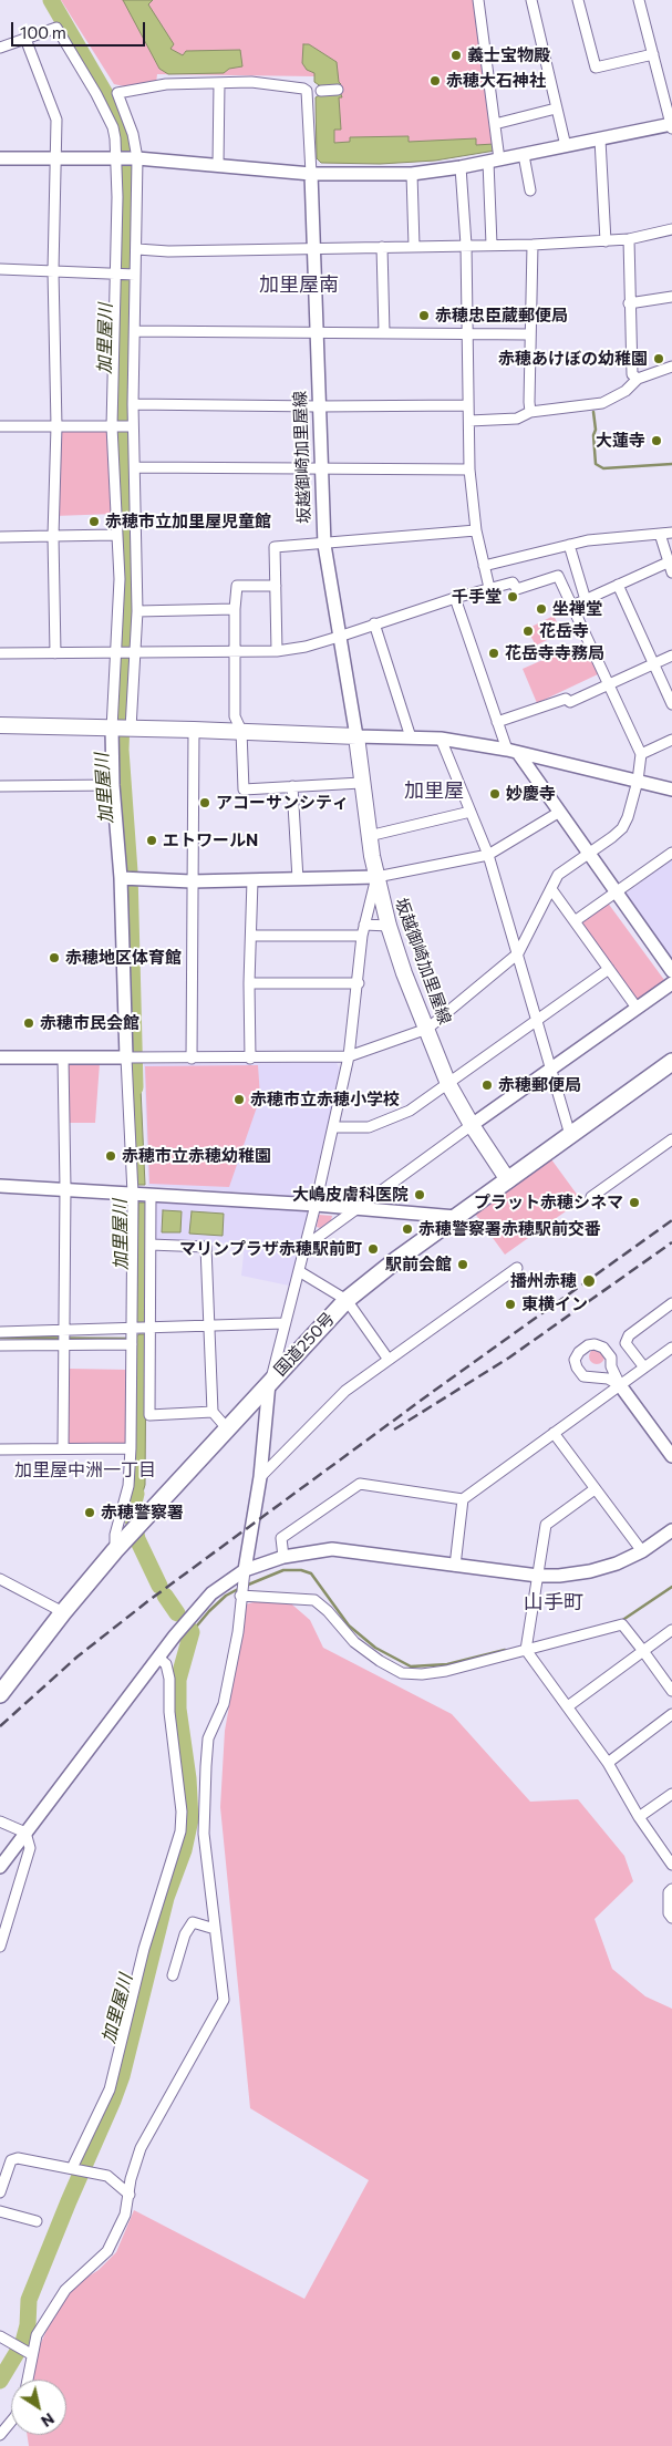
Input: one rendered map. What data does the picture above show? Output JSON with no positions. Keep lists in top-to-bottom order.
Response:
{
  "streets": {
    "highway": ["国道250号"],
    "main road": ["坂越御崎加里屋線"]
  },
  "crossings": [
    ["坂越御崎加里屋線", "国道250号"]
  ],
  "districts": [
    "加里屋南",
    "加里屋",
    "加里屋中洲一丁目",
    "山手町"
  ],
  "water": ["加里屋川"],
  "places": [
    "義士宝物殿",
    "赤穂大石神社",
    "赤穂忠臣蔵郵便局",
    "赤穂あけぼの幼稚園",
    "大蓮寺",
    "赤穂市立加里屋児童館",
    "千手堂",
    "坐禅堂",
    "花岳寺",
    "花岳寺寺務局",
    "妙慶寺",
    "アコーサンシティ",
    "エトワールN",
    "赤穂地区体育館",
    "赤穂市民会館",
    "赤穂郵便局",
    "赤穂市立赤穂小学校",
    "赤穂市立赤穂幼稚園",
    "大嶋皮膚科医院",
    "プラット赤穂シネマ",
    "赤穂警察署赤穂駅前交番",
    "マリンプラザ赤穂駅前町",
    "駅前会館",
    "播州赤穂",
    "東横イン",
    "赤穂警察署"
  ],
  "scale_bar": "100 m",
  "north": "bottom right"
}
